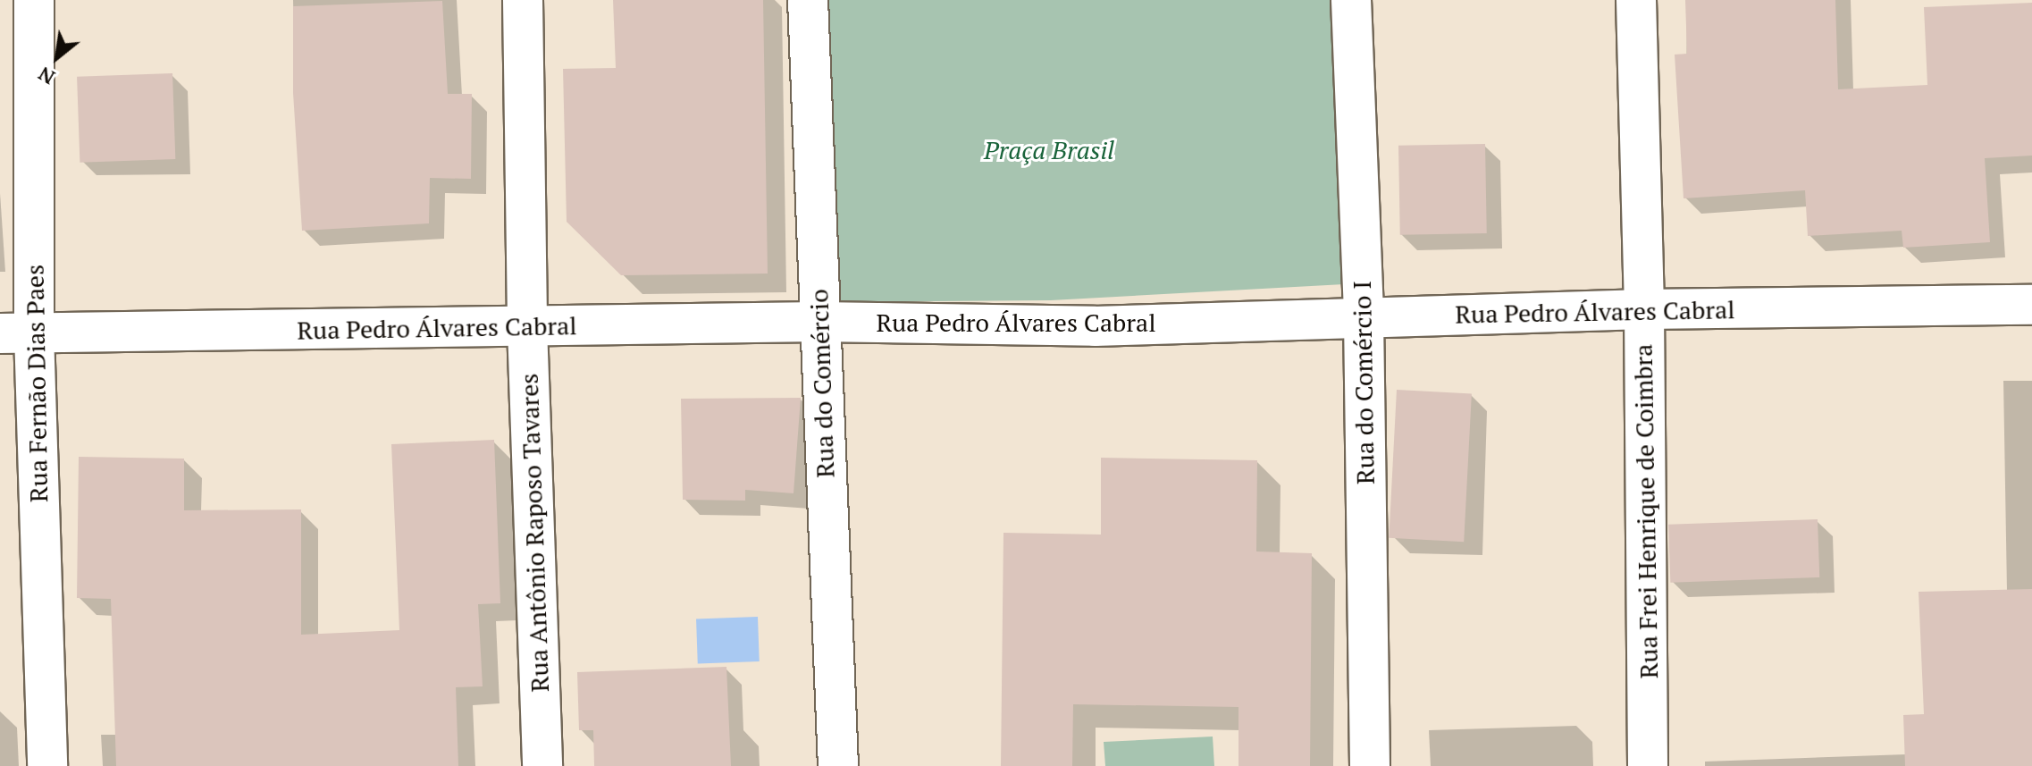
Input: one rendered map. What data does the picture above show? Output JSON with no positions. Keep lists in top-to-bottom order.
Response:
{
  "streets": {
    "street": [
      "Rua Pedro Álvares Cabral",
      "Rua do Comércio I",
      "Rua Fernão Dias Paes",
      "Rua do Comércio",
      "Rua Frei Henrique de Coimbra",
      "Rua Antônio Raposo Tavares"
    ]
  },
  "crossings": [
    ["Rua Pedro Álvares Cabral", "Rua do Comércio I"],
    ["Rua Pedro Álvares Cabral", "Rua Fernão Dias Paes"],
    ["Rua Pedro Álvares Cabral", "Rua do Comércio"],
    ["Rua Pedro Álvares Cabral", "Rua Frei Henrique de Coimbra"],
    ["Rua Pedro Álvares Cabral", "Rua Antônio Raposo Tavares"]
  ],
  "parks": ["Praça Brasil"],
  "north": "bottom left"
}
